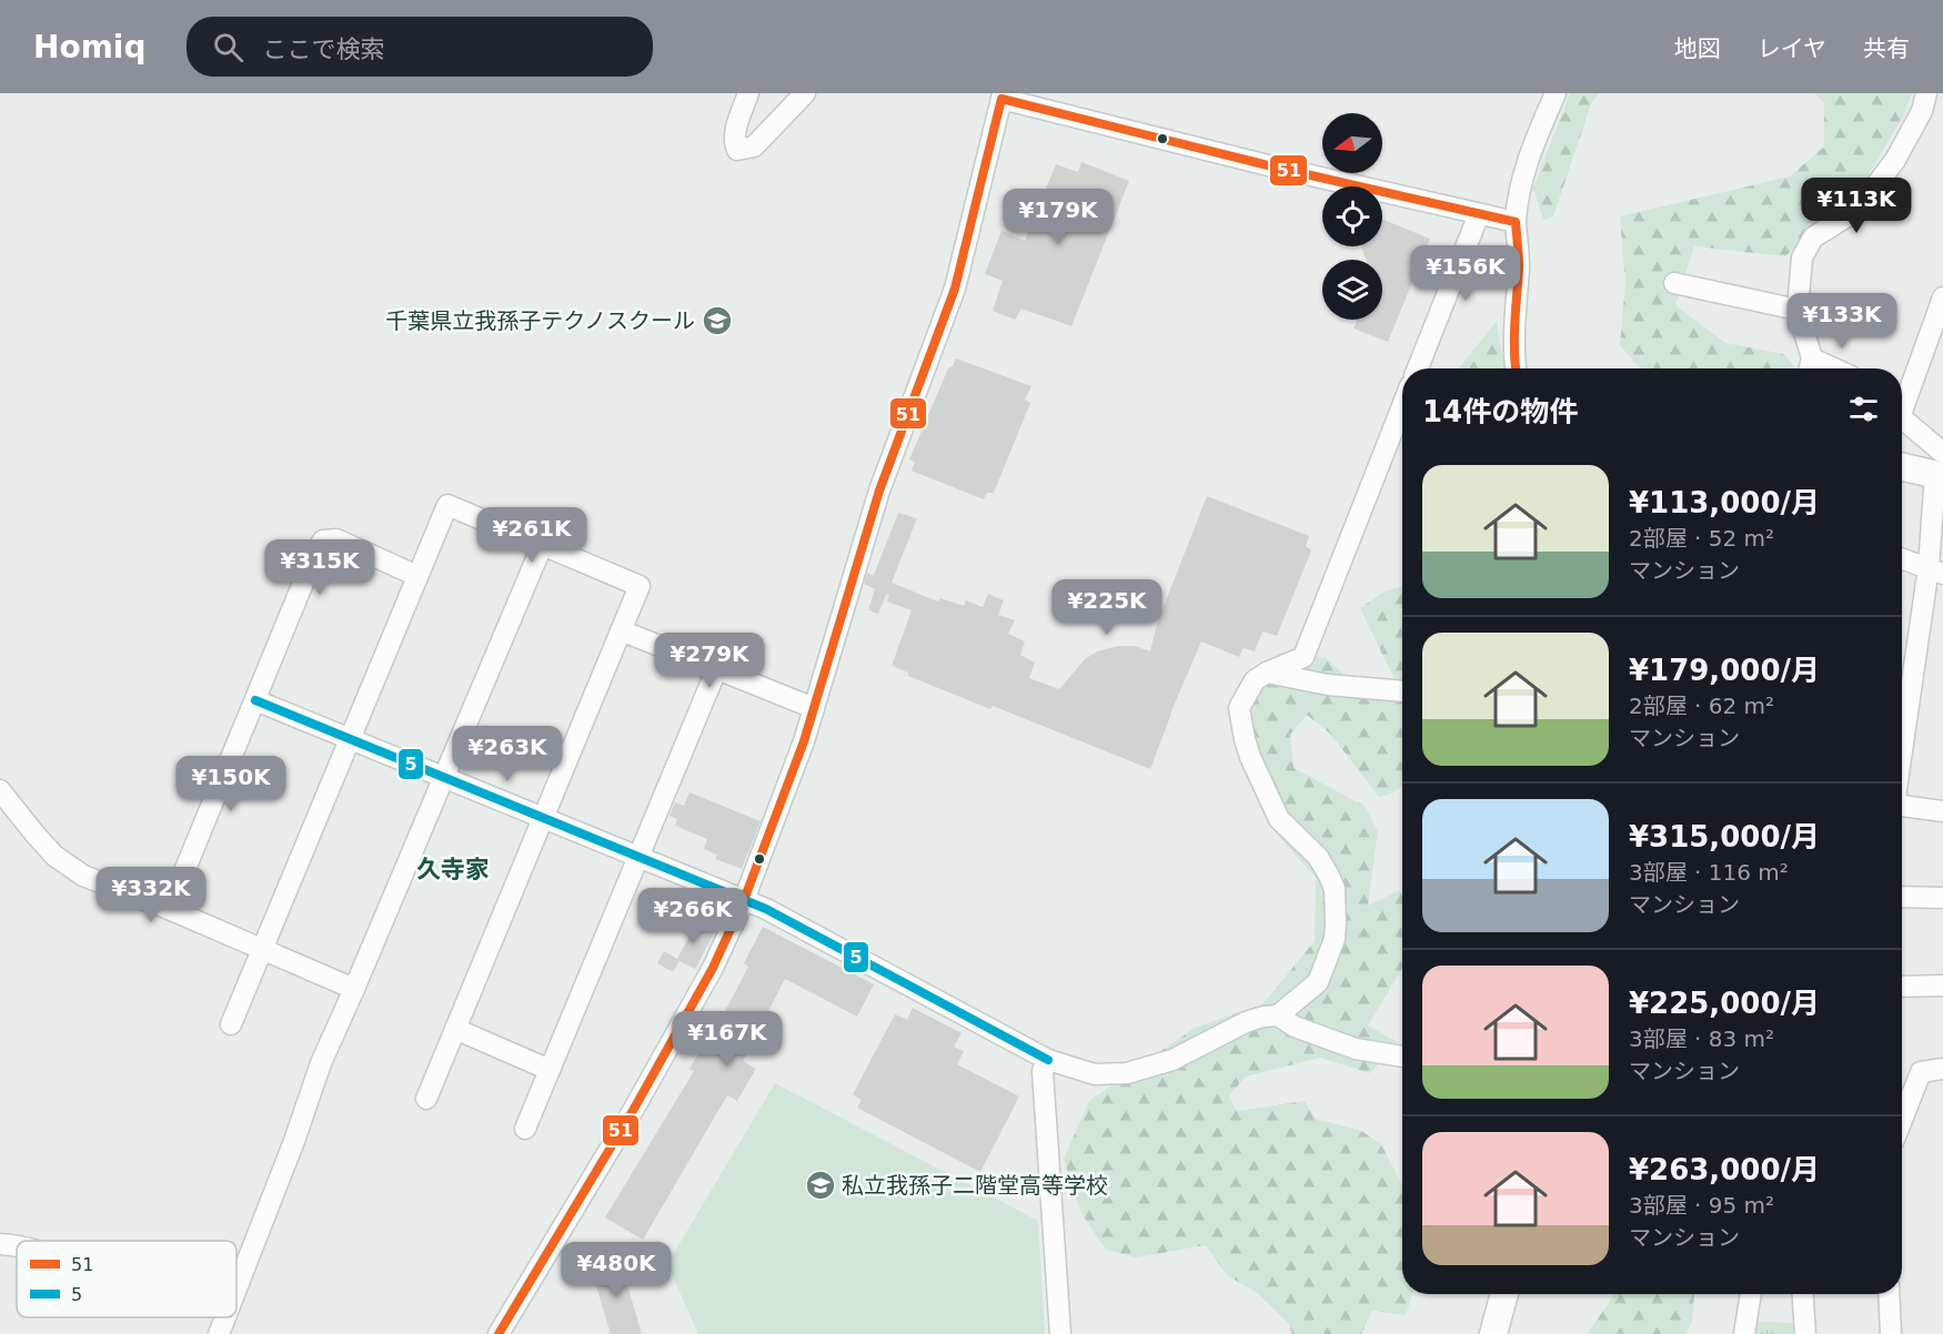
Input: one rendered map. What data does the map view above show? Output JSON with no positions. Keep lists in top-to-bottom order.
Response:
{
  "districts": ["久寺家"],
  "places": {
    "school or university": ["千葉県立我孫子テクノスクール", "私立我孫子二階堂高等学校"]
  },
  "lines": ["transit line 51", "transit line 5"],
  "legend": ["51", "5"],
  "north": "left",
  "page": {
    "header": "Homiq",
    "search": "ここで検索",
    "nav": ["地図", "レイヤ", "共有"],
    "price": [
      "¥113K",
      "¥179K",
      "¥156K",
      "¥133K",
      "¥261K",
      "¥315K",
      "¥225K",
      "¥279K",
      "¥263K",
      "¥150K",
      "¥332K",
      "¥266K",
      "¥167K",
      "¥480K"
    ],
    "heading": "14件の物件",
    "list": [
      {
        "name": "¥113,000/月",
        "note": "2部屋 · 52 m² · マンション"
      },
      {
        "name": "¥179,000/月",
        "note": "2部屋 · 62 m² · マンション"
      },
      {
        "name": "¥315,000/月",
        "note": "3部屋 · 116 m² · マンション"
      },
      {
        "name": "¥225,000/月",
        "note": "3部屋 · 83 m² · マンション"
      },
      {
        "name": "¥263,000/月",
        "note": "3部屋 · 95 m² · マンション"
      }
    ]
  }
}
